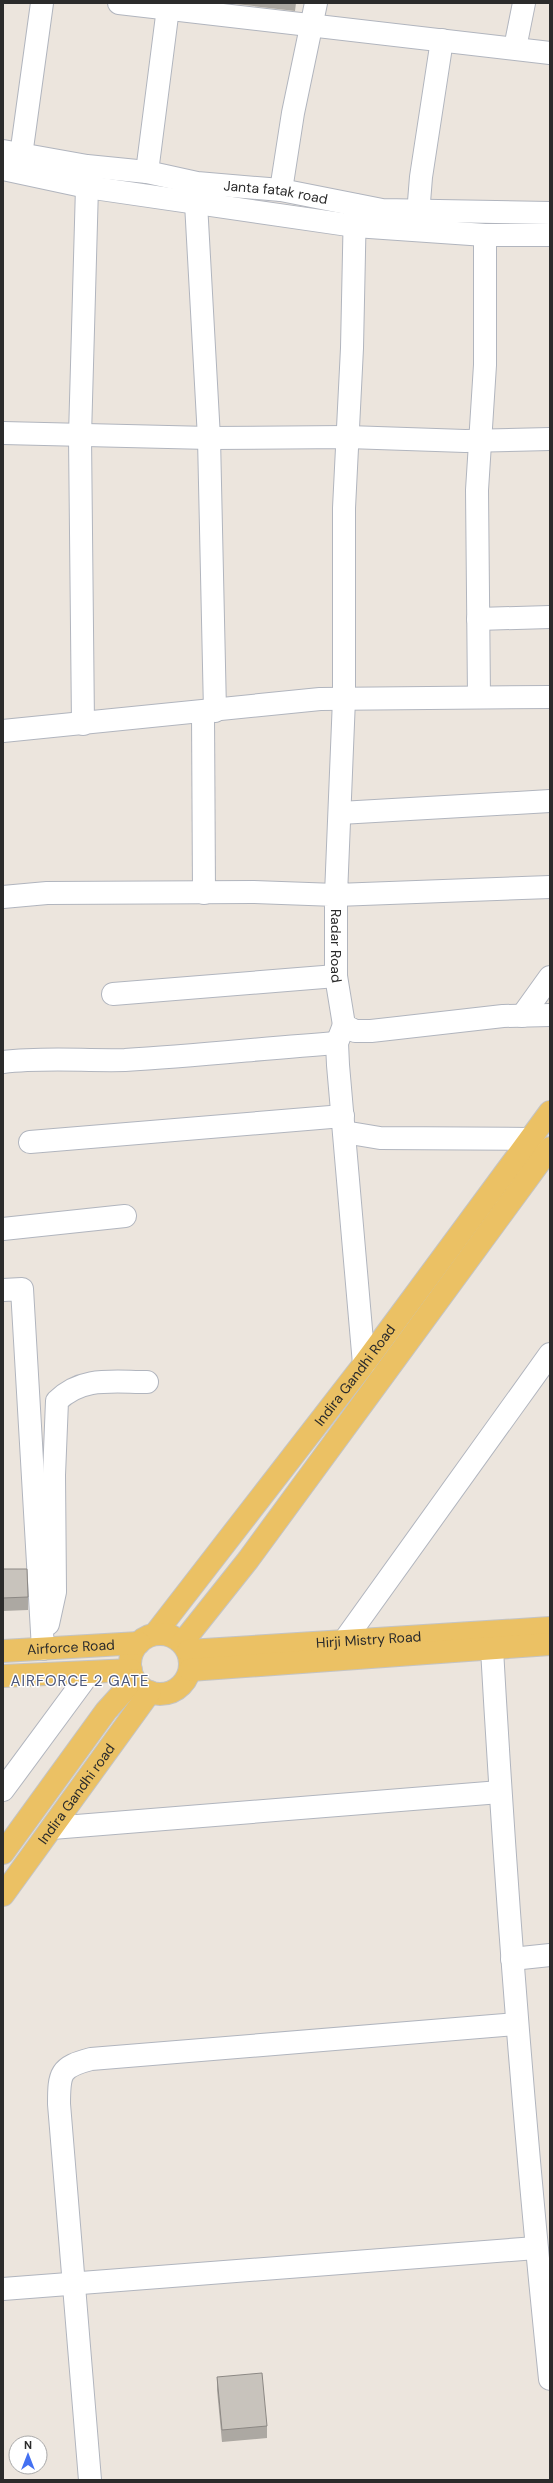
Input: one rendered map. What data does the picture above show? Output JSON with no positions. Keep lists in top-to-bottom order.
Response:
{
  "streets": {
    "main road": [
      "Indira Gandhi Road",
      "Hirji Mistry Road",
      "Airforce Road",
      "Indira Gandhi road"
    ],
    "street": ["Janta fatak road", "Radar Road"]
  },
  "crossings": [
    ["Radar Road", "Indira Gandhi Road"],
    ["Indira Gandhi Road", "Hirji Mistry Road"],
    ["Indira Gandhi Road", "Airforce Road"],
    ["Indira Gandhi Road", "Indira Gandhi road"],
    ["Hirji Mistry Road", "Airforce Road"],
    ["Hirji Mistry Road", "Indira Gandhi road"],
    ["Airforce Road", "Indira Gandhi road"]
  ],
  "districts": ["AIRFORCE 2 GATE"],
  "north": "top"
}
